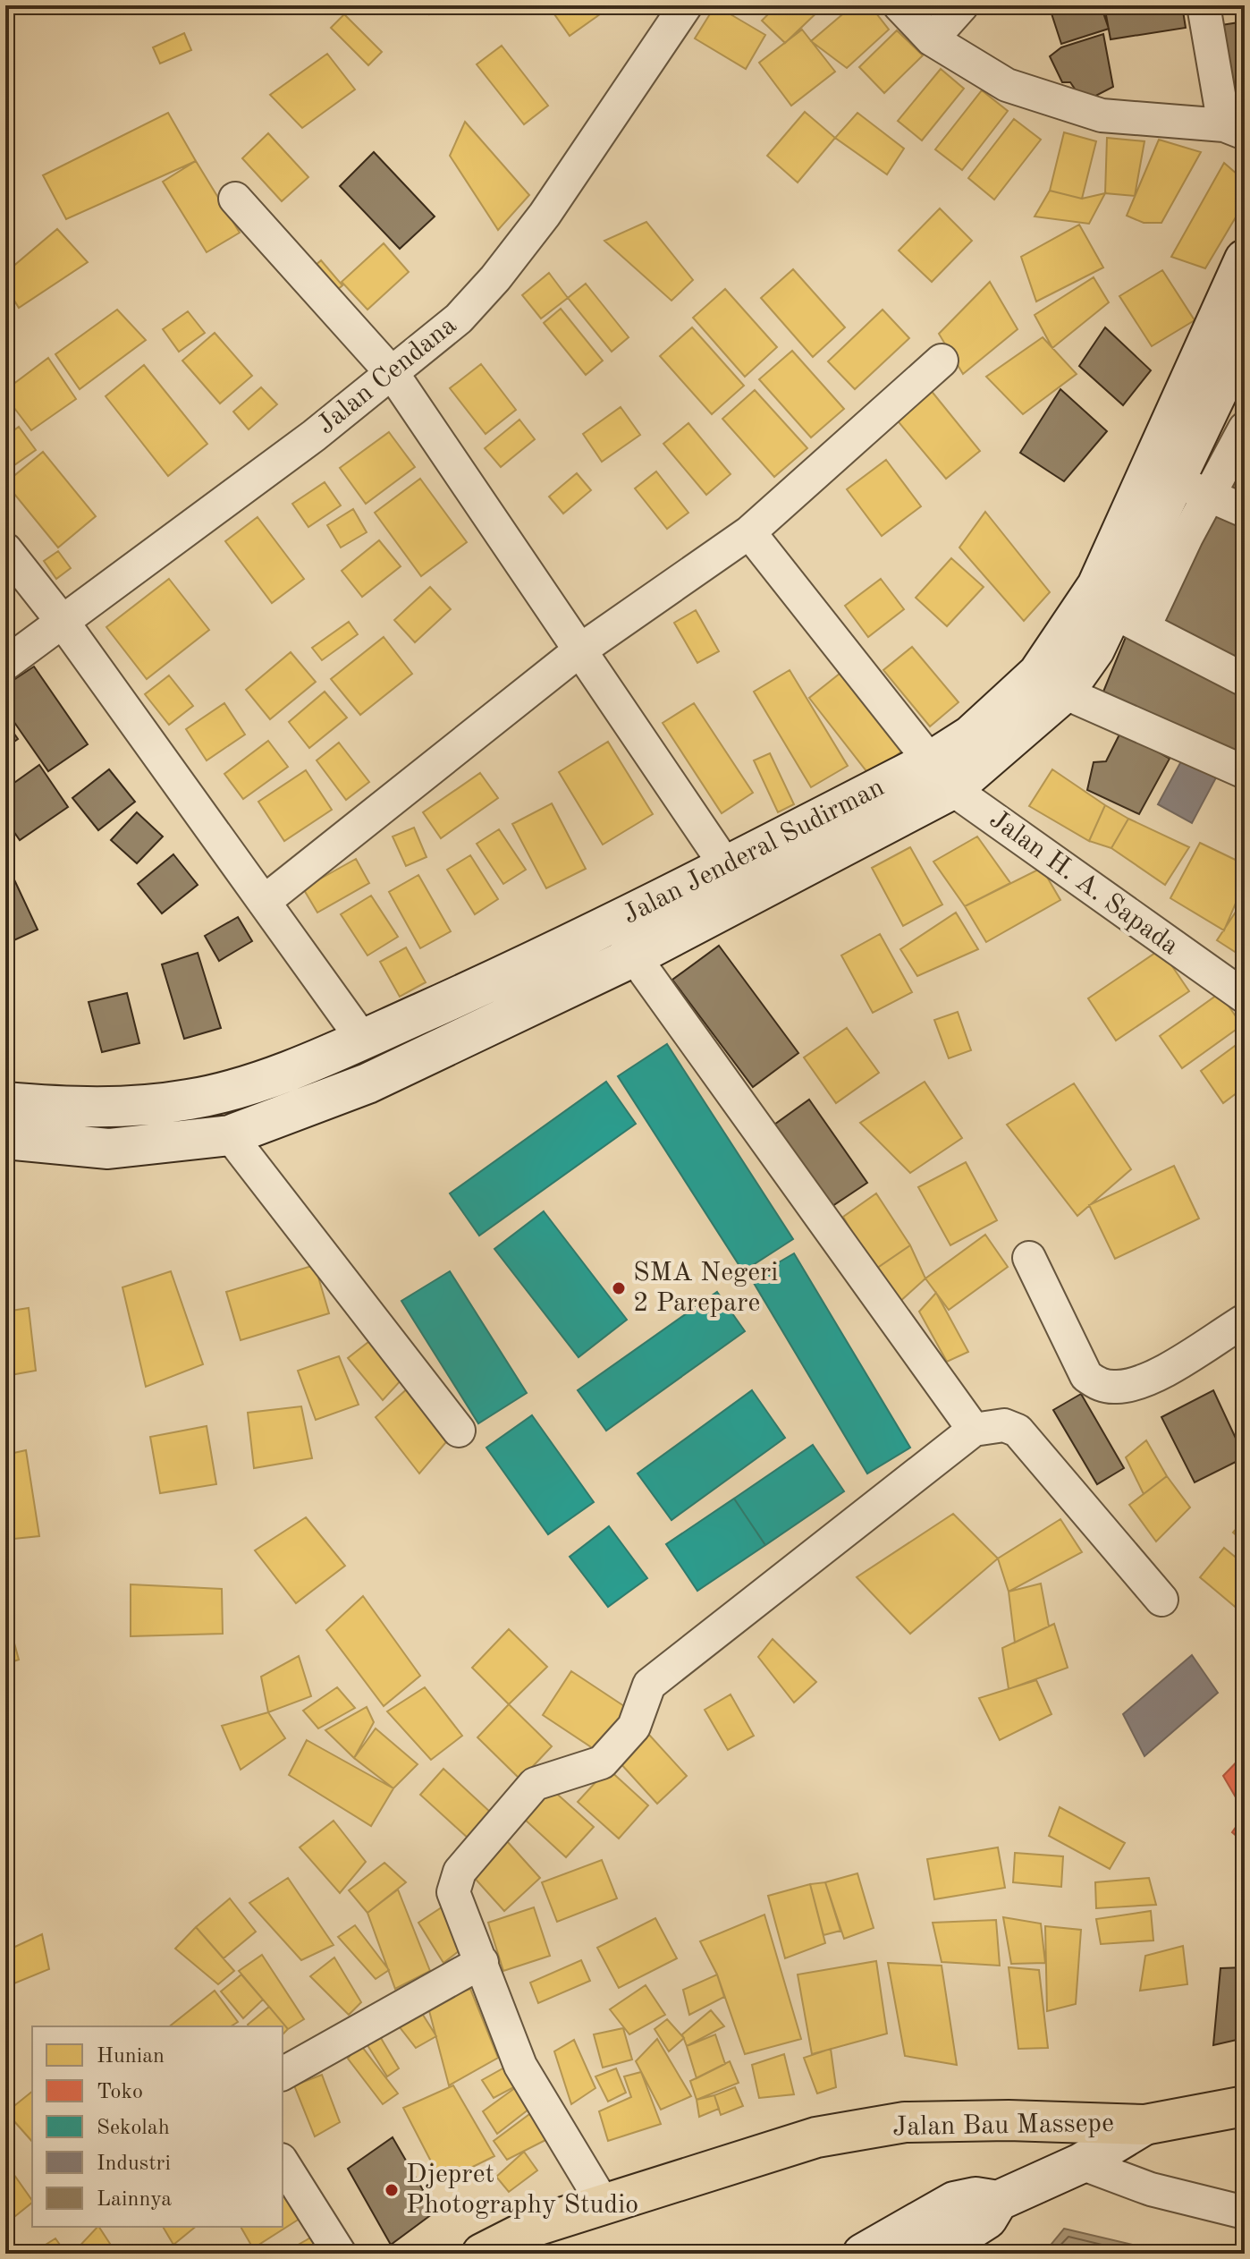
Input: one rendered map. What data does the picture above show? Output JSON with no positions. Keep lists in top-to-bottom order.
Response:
{
  "streets": {
    "highway": ["Jalan Bau Massepe"],
    "main road": ["Jalan Jenderal Sudirman"],
    "street": ["Jalan Cendana", "Jalan H. A. Sapada"]
  },
  "crossings": [
    ["Jalan Jenderal Sudirman", "Jalan H. A. Sapada"]
  ],
  "places": ["SMA Negeri 2 Parepare", "Djepret Photography Studio"],
  "legend": [
    "Hunian",
    "Toko",
    "Sekolah",
    "Industri",
    "Lainnya"
  ]
}
